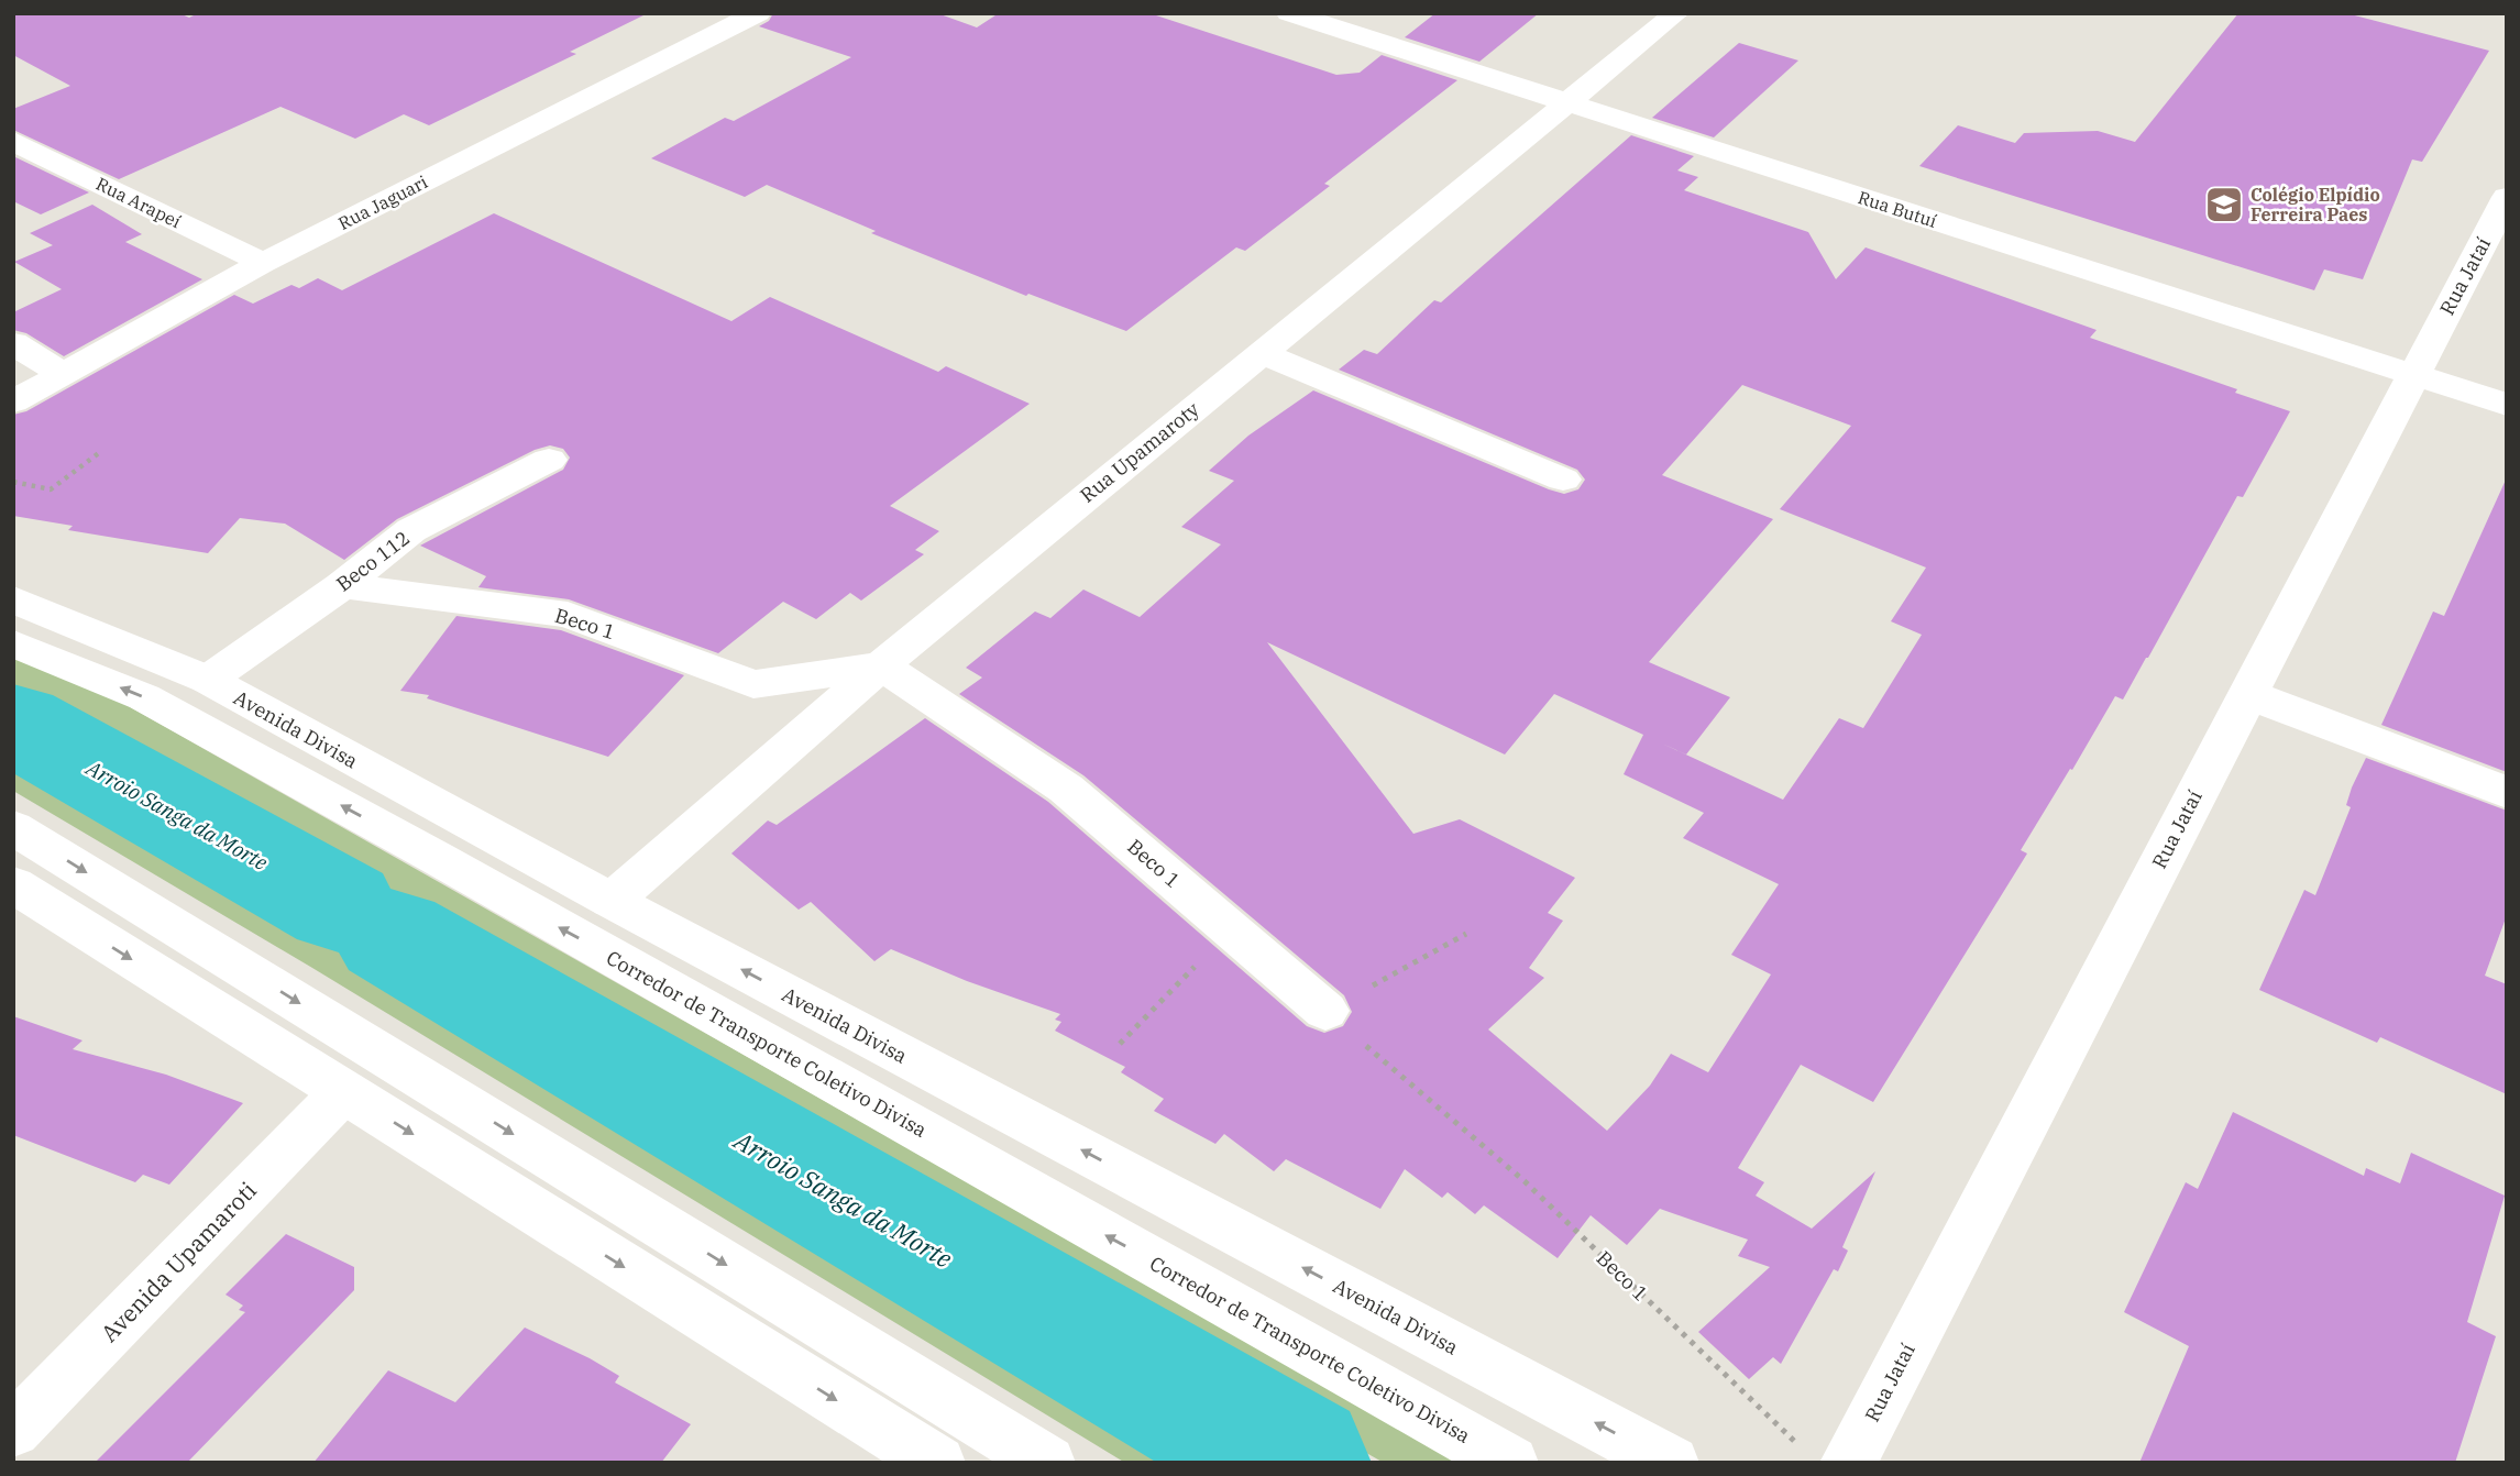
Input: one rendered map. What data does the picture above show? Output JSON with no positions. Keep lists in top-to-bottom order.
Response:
{
  "streets": {
    "street": [
      "Rua Arapeí",
      "Rua Jaguari",
      "Rua Butuí",
      "Rua Jataí",
      "Rua Upamaroty",
      "Beco 112",
      "Beco 1",
      "Avenida Divisa",
      "Corredor de Transporte Coletivo Divisa",
      "Avenida Upamaroti"
    ]
  },
  "crossings": [
    ["Rua Arapeí", "Rua Jaguari"],
    ["Rua Butuí", "Rua Jataí"],
    ["Rua Butuí", "Rua Upamaroty"],
    ["Rua Upamaroty", "Beco 1"],
    ["Rua Upamaroty", "Avenida Divisa"],
    ["Beco 112", "Beco 1"],
    ["Beco 112", "Avenida Divisa"]
  ],
  "water": ["Arroio Sanga da Morte"],
  "places": {
    "school or university": ["Colégio Elpídio Ferreira Paes"]
  }
}
